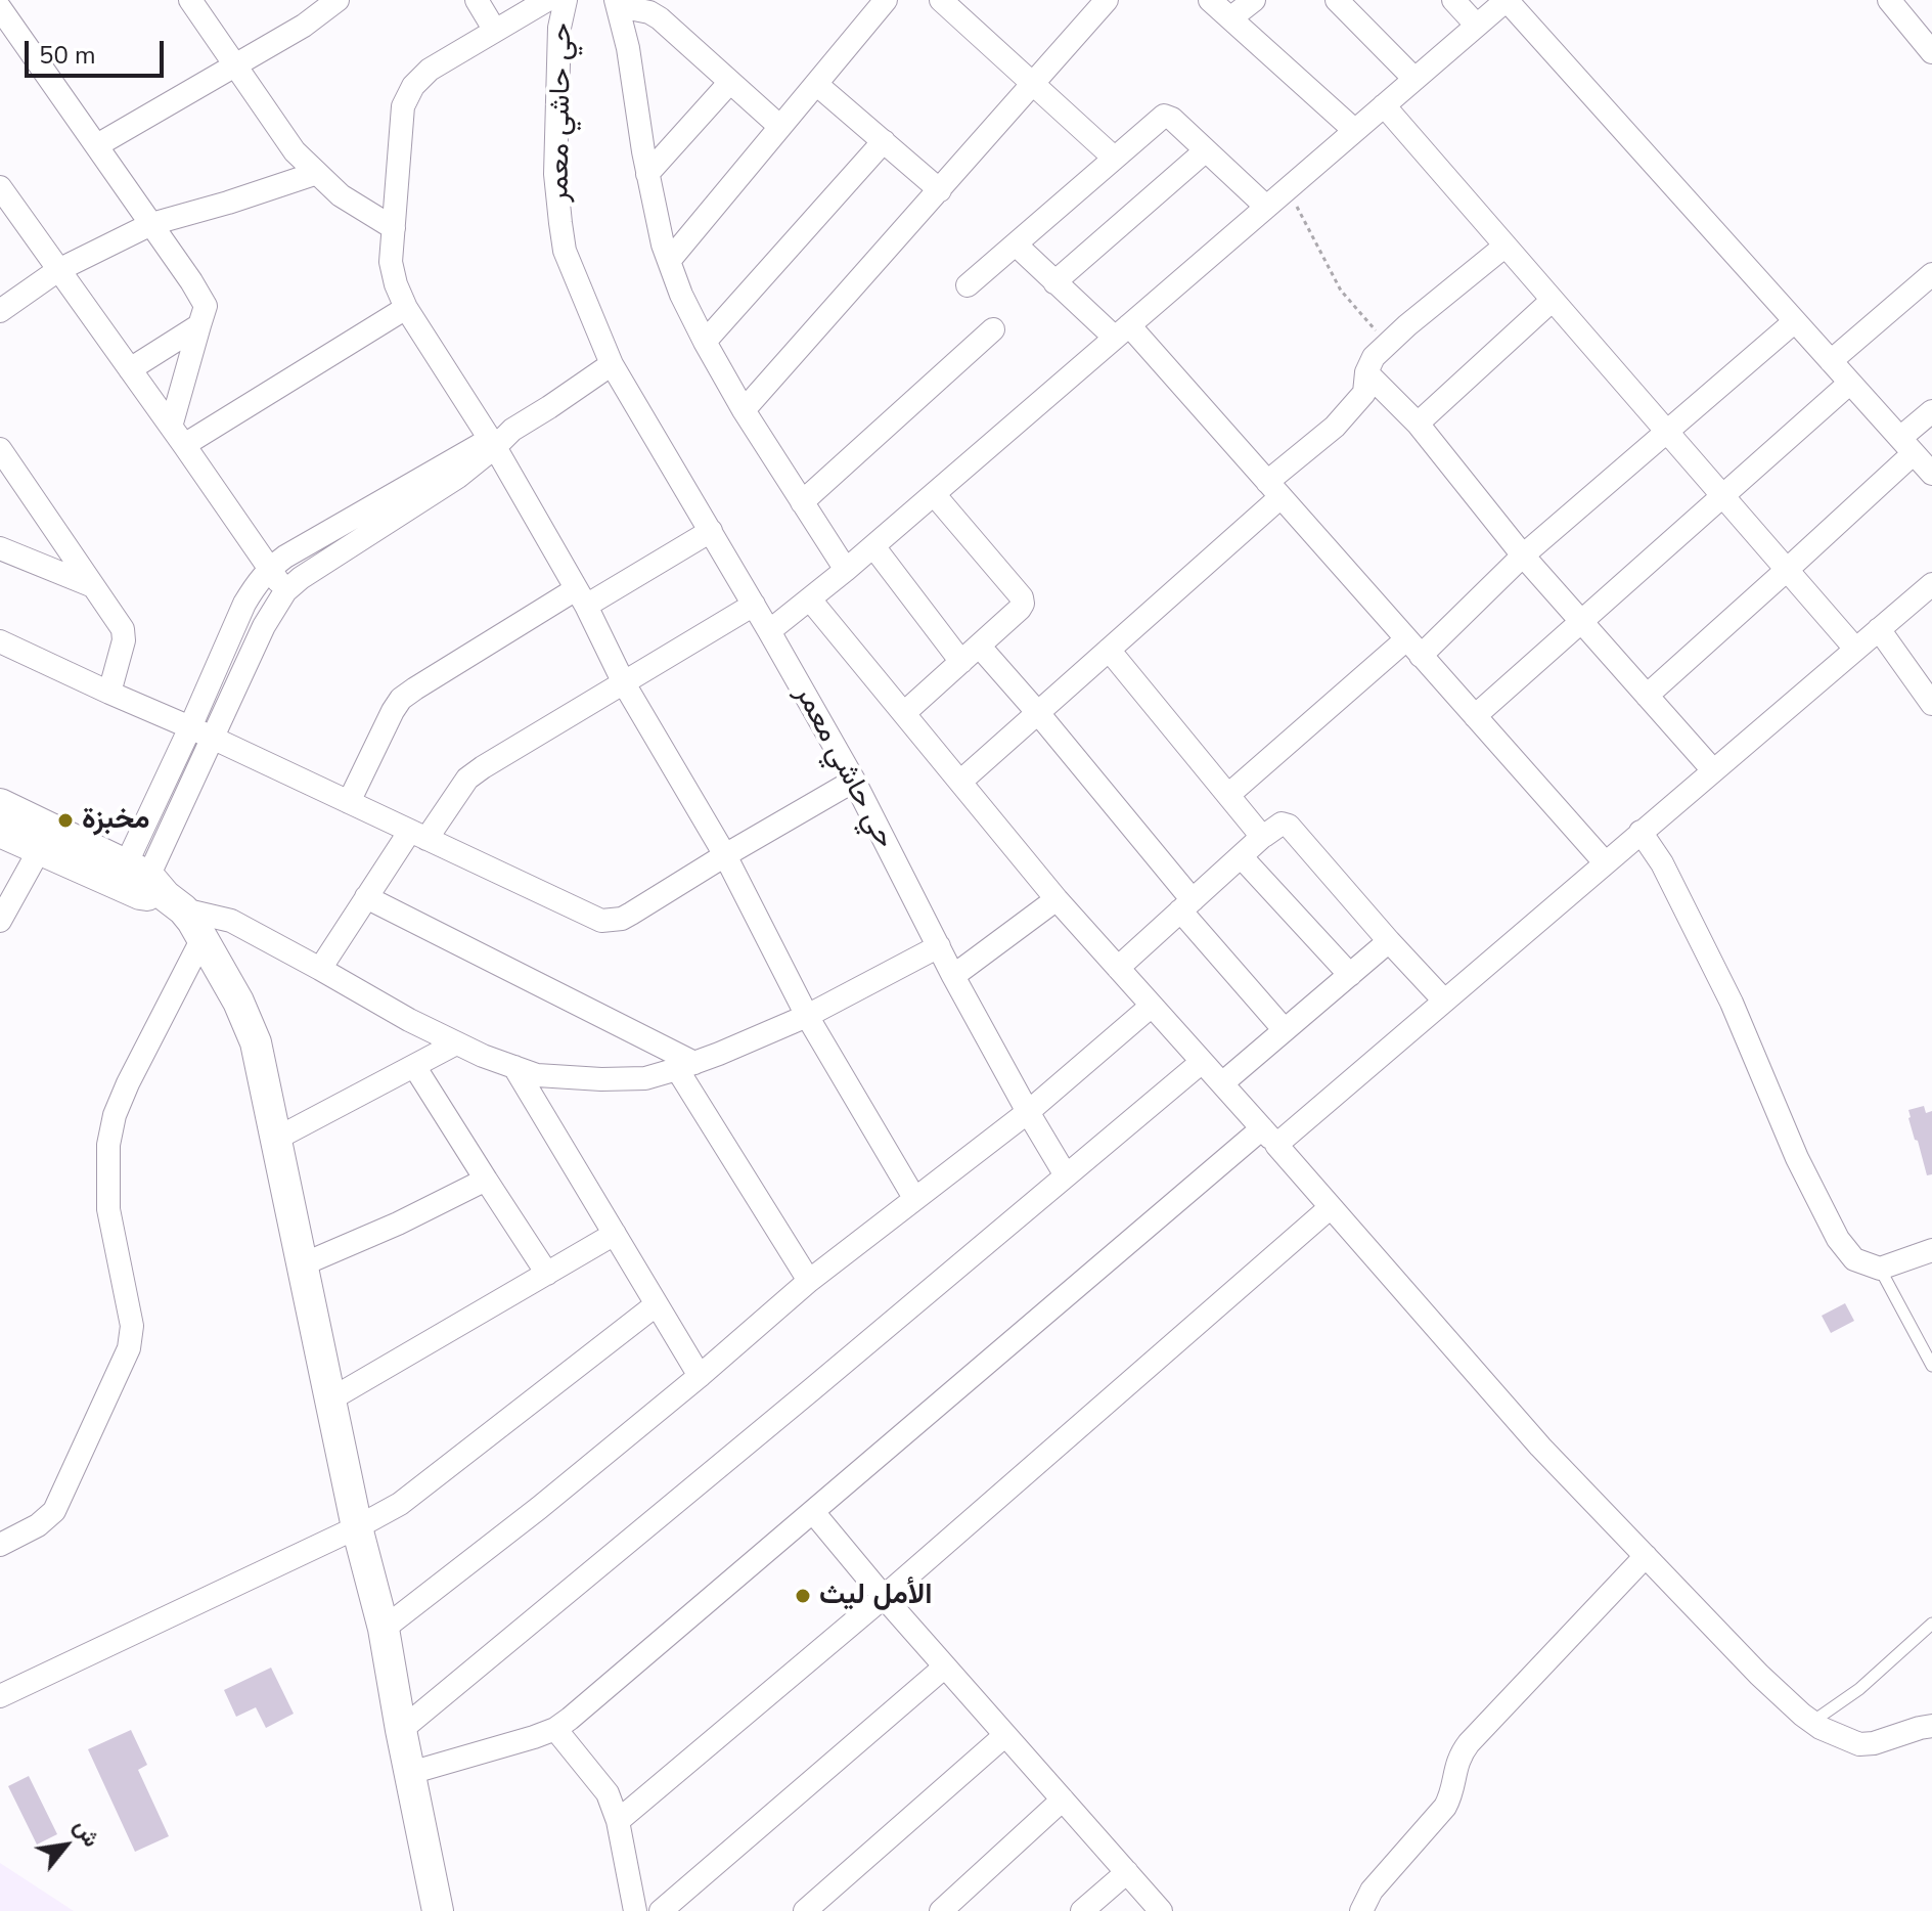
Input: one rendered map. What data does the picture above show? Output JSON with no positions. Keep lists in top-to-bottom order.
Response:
{
  "streets": {
    "street": ["حي حاشي معمر"]
  },
  "places": ["مخبزة", "الأمل ليث"],
  "scale_bar": "50 m",
  "north": "top right"
}
